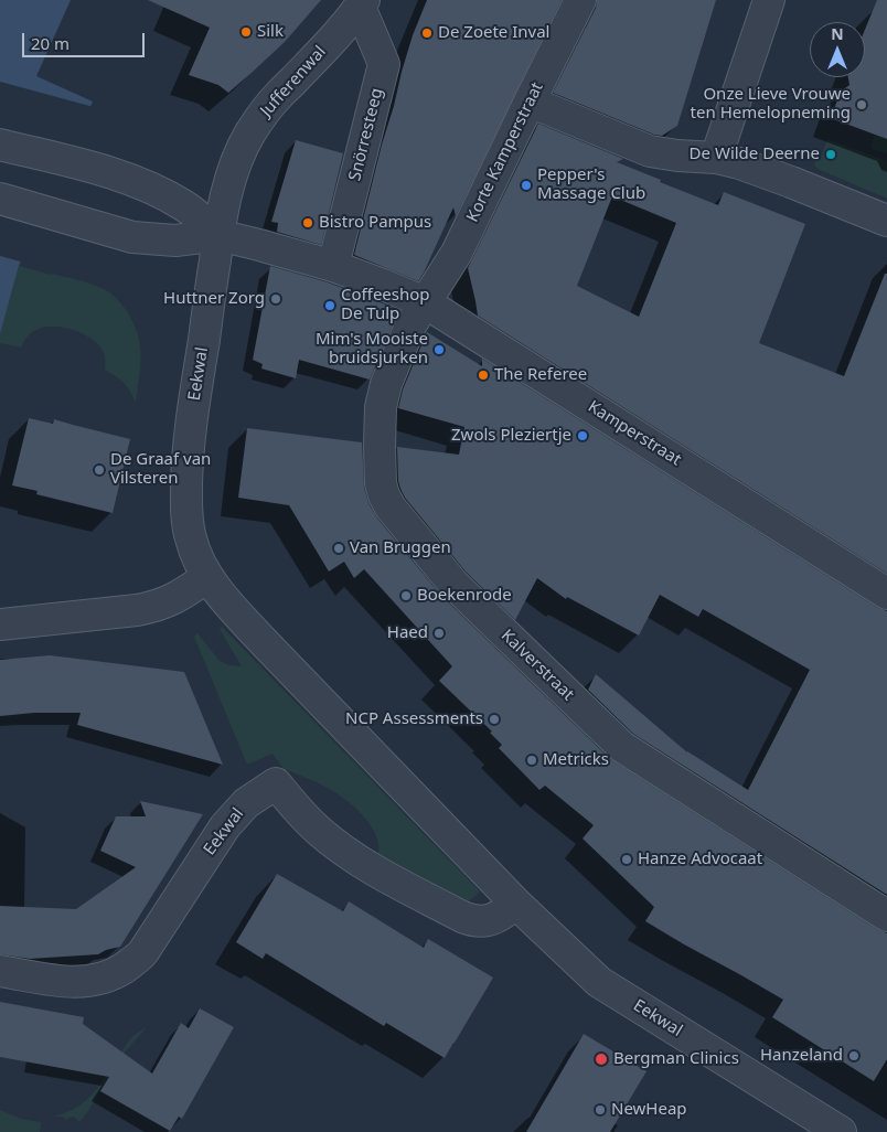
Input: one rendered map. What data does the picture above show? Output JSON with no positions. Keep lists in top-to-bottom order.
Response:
{
  "streets": {
    "street": [
      "Jufferenwal",
      "Snörresteeg",
      "Korte Kamperstraat",
      "Eekwal",
      "Kamperstraat",
      "Kalverstraat"
    ]
  },
  "crossings": [
    ["Jufferenwal", "Snörresteeg"],
    ["Jufferenwal", "Eekwal"],
    ["Jufferenwal", "Kamperstraat"],
    ["Snörresteeg", "Kamperstraat"],
    ["Korte Kamperstraat", "Kamperstraat"],
    ["Korte Kamperstraat", "Kalverstraat"],
    ["Eekwal", "Kamperstraat"],
    ["Kamperstraat", "Kalverstraat"]
  ],
  "places": [
    "Silk",
    "De Zoete Inval",
    "Onze Lieve Vrouwe ten Hemelopneming",
    "De Wilde Deerne",
    "Pepper's Massage Club",
    "Bistro Pampus",
    "Huttner Zorg",
    "Coffeeshop De Tulp",
    "Mim's Mooiste bruidsjurken",
    "The Referee",
    "Zwols Pleziertje",
    "De Graaf van Vilsteren",
    "Van Bruggen",
    "Boekenrode",
    "Haed",
    "NCP Assessments",
    "Metricks",
    "Hanze Advocaat",
    "Hanzeland",
    "Bergman Clinics",
    "NewHeap"
  ],
  "scale_bar": "20 m",
  "north": "top"
}
